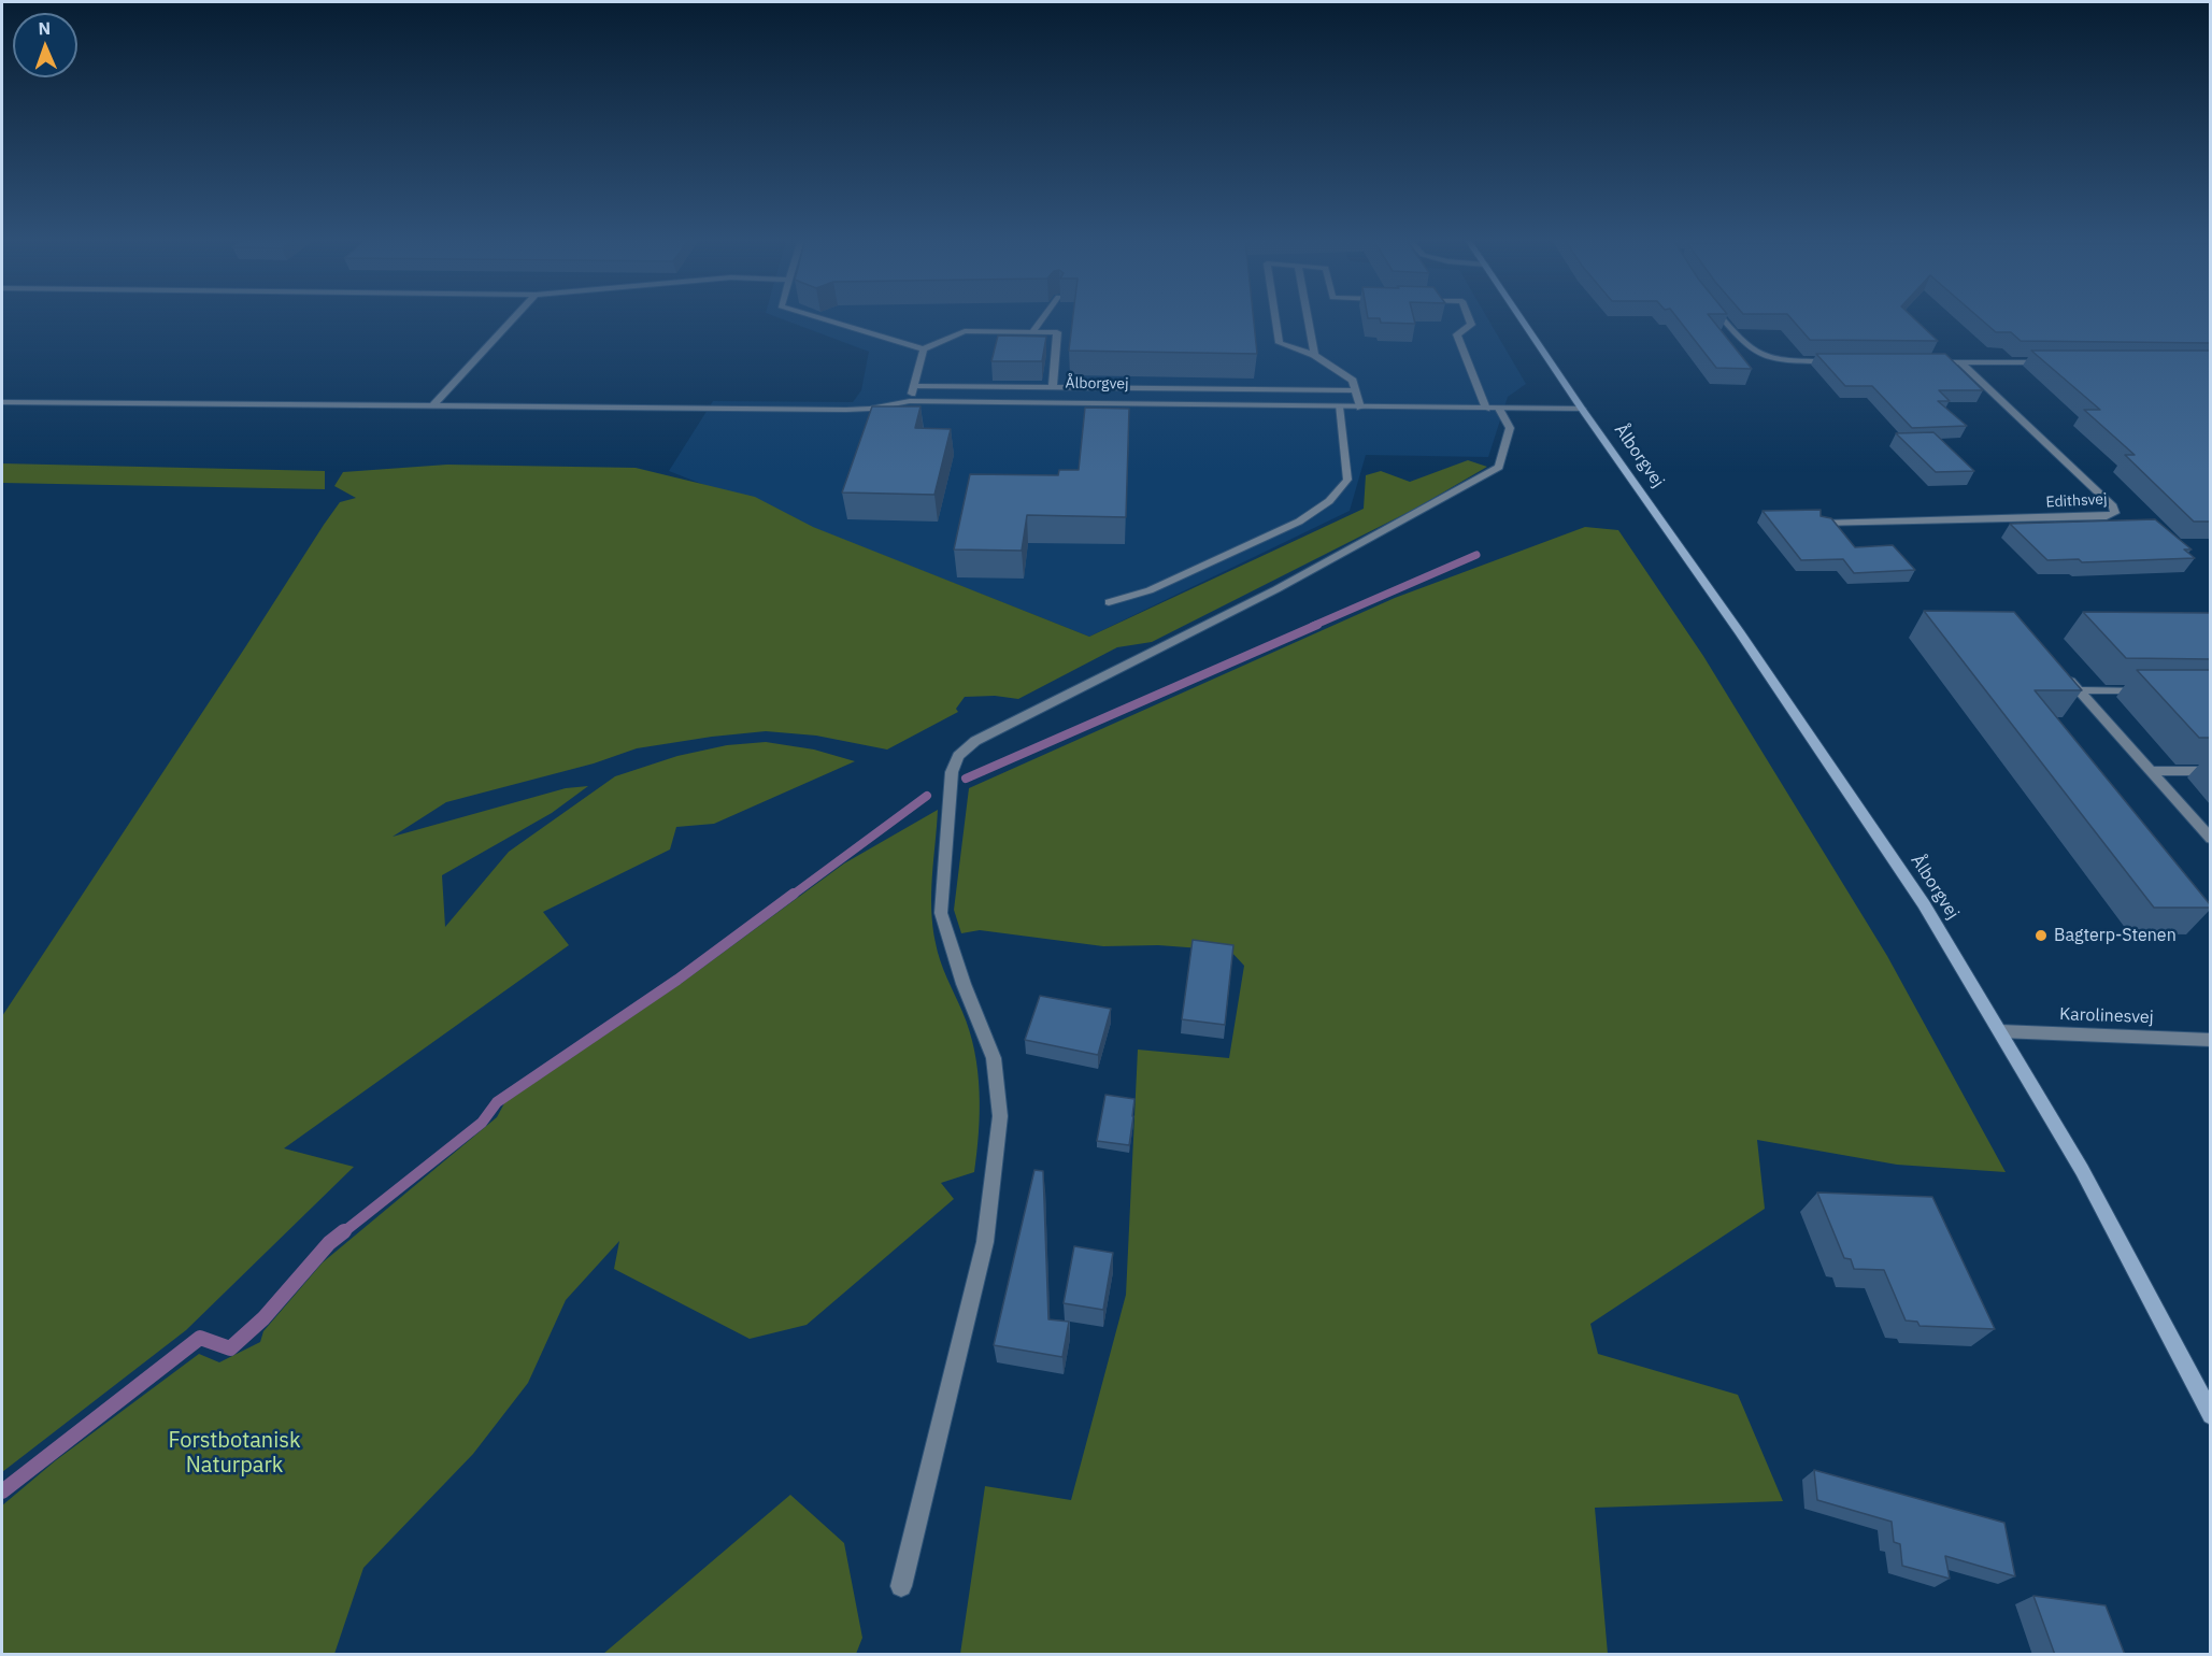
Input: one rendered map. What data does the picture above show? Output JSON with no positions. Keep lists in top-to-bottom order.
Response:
{
  "streets": {
    "main road": ["Ålborgvej"],
    "street": ["Edithsvej", "Karolinesvej"]
  },
  "crossings": [
    ["Ålborgvej", "Karolinesvej"]
  ],
  "parks": ["Forstbotanisk Naturpark"],
  "places": ["Bagterp-Stenen"],
  "north": "top"
}
